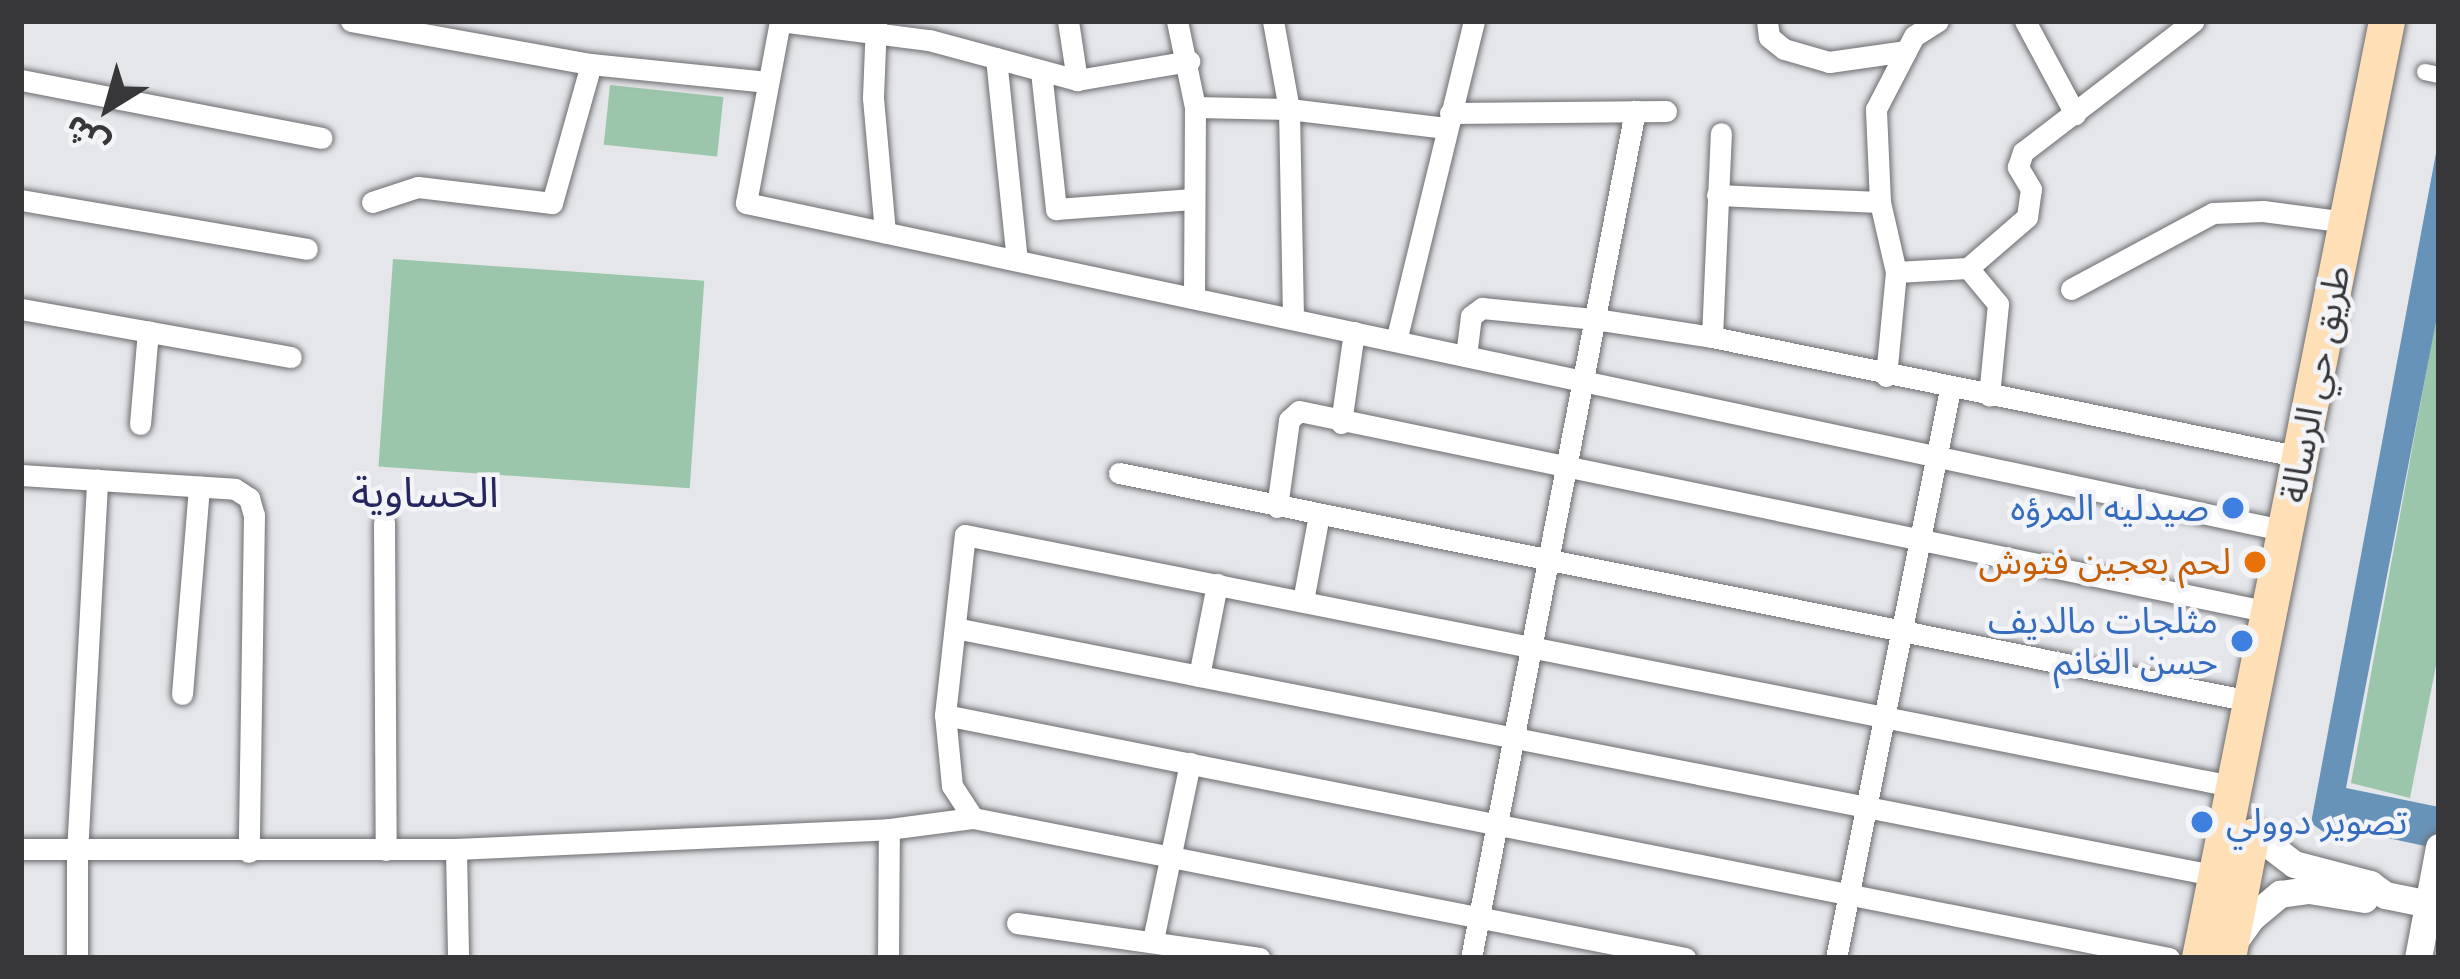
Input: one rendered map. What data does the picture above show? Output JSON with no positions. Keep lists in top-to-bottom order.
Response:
{
  "streets": {
    "main road": ["طريق حي الرسالة"]
  },
  "districts": ["الحساوية"],
  "places": [
    "صيدليه المرؤه",
    "لحم بعجين فتوش",
    "مثلجات مالديف حسن الغانم",
    "تصوير دوولي"
  ],
  "north": "bottom left"
}
